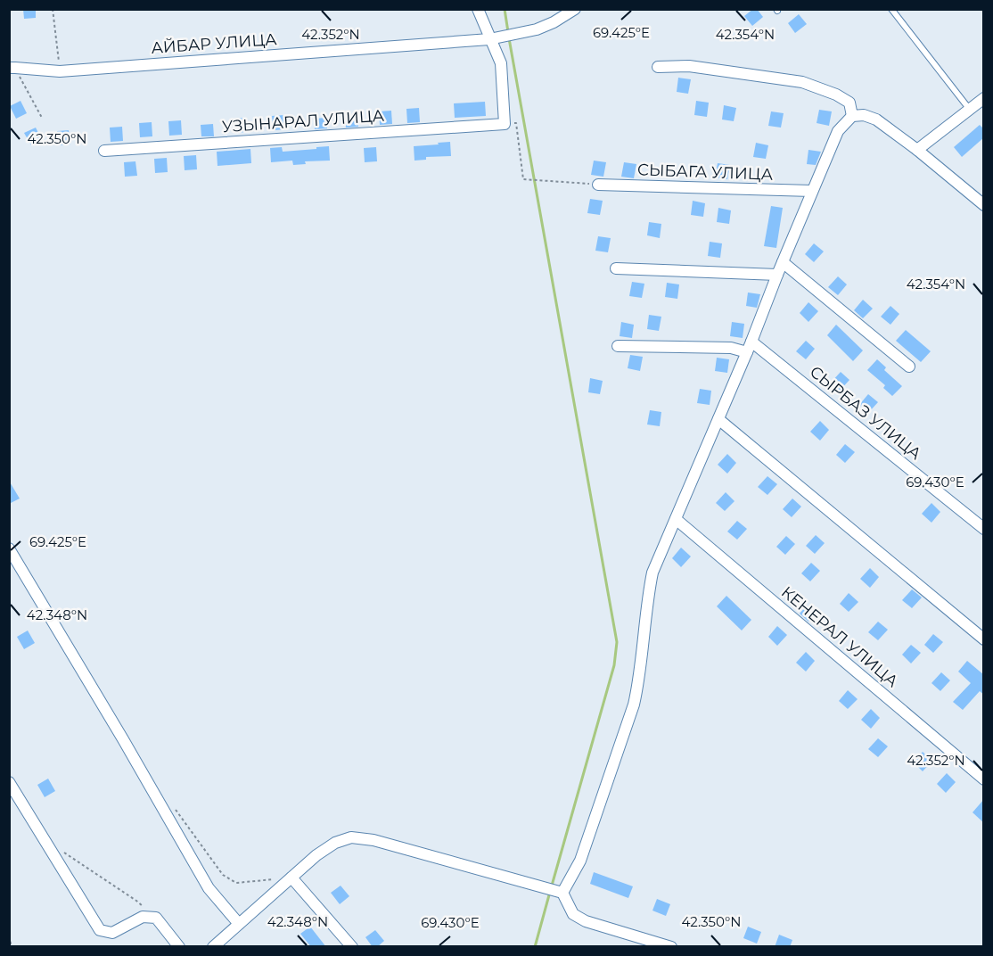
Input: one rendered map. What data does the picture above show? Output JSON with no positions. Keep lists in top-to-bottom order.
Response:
{
  "streets": {
    "street": [
      "АЙБАР УЛИЦА",
      "УЗЫНАРАЛ УЛИЦА",
      "СЫБАГА УЛИЦА",
      "СЫРБАЗ УЛИЦА",
      "КЕНЕРАЛ УЛИЦА"
    ]
  },
  "coordinates": [
    "69.425°E",
    "42.352°N",
    "42.354°N",
    "42.350°N",
    "69.430°E",
    "42.348°N"
  ]
}
